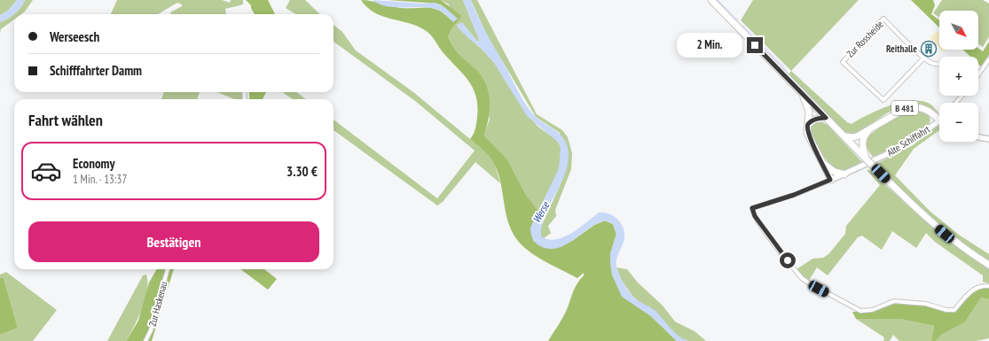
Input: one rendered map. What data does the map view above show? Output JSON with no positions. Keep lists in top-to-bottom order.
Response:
{
  "streets": {
    "highway": ["B 481"],
    "street": ["Zur Rossheide", "Alte Schiffahrt", "Zur Haskenau"]
  },
  "water": ["Werse"],
  "places": {
    "building": ["Reithalle"]
  },
  "north": "bottom right",
  "page": {
    "map_buttons": ["+", "−"],
    "banner": ["Werseesch", "Schifffahrter Damm"],
    "bubble": "2 Min.",
    "heading": "Fahrt wählen",
    "list": [
      {
        "name": "Economy",
        "note": "1 Min. · 13:37",
        "value": "3.30 €"
      }
    ],
    "buttons": "Bestätigen"
  }
}
